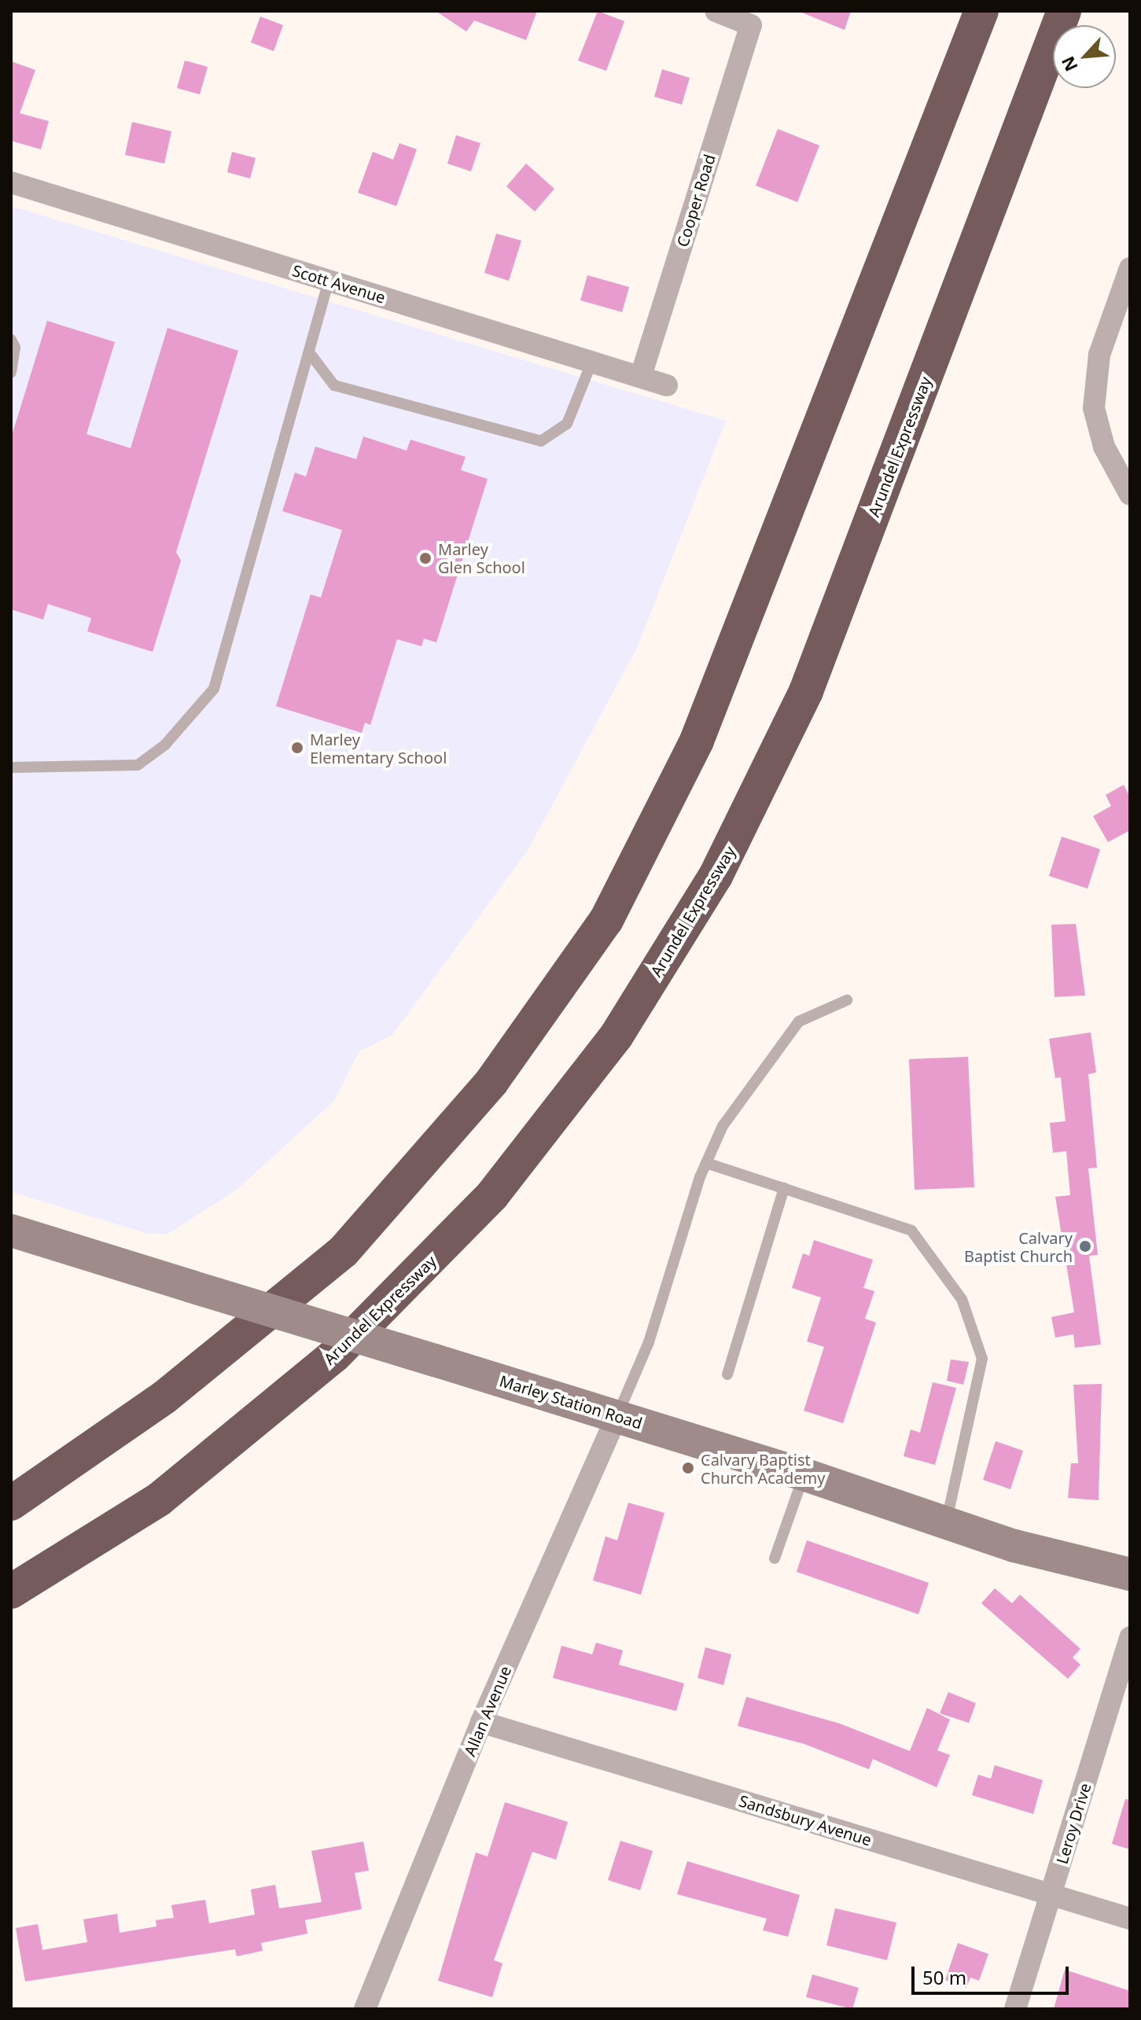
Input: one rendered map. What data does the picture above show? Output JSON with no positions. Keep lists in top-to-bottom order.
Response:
{
  "streets": {
    "highway": ["Arundel Expressway"],
    "main road": ["Marley Station Road"],
    "street": [
      "Cooper Road",
      "Scott Avenue",
      "Allan Avenue",
      "Sandsbury Avenue",
      "Leroy Drive"
    ]
  },
  "crossings": [
    ["Cooper Road", "Scott Avenue"],
    ["Marley Station Road", "Allan Avenue"],
    ["Allan Avenue", "Sandsbury Avenue"],
    ["Sandsbury Avenue", "Leroy Drive"]
  ],
  "places": [
    "Marley Glen School",
    "Marley Elementary School",
    "Calvary Baptist Church",
    "Calvary Baptist Church Academy"
  ],
  "scale_bar": "50 m",
  "north": "bottom left"
}
